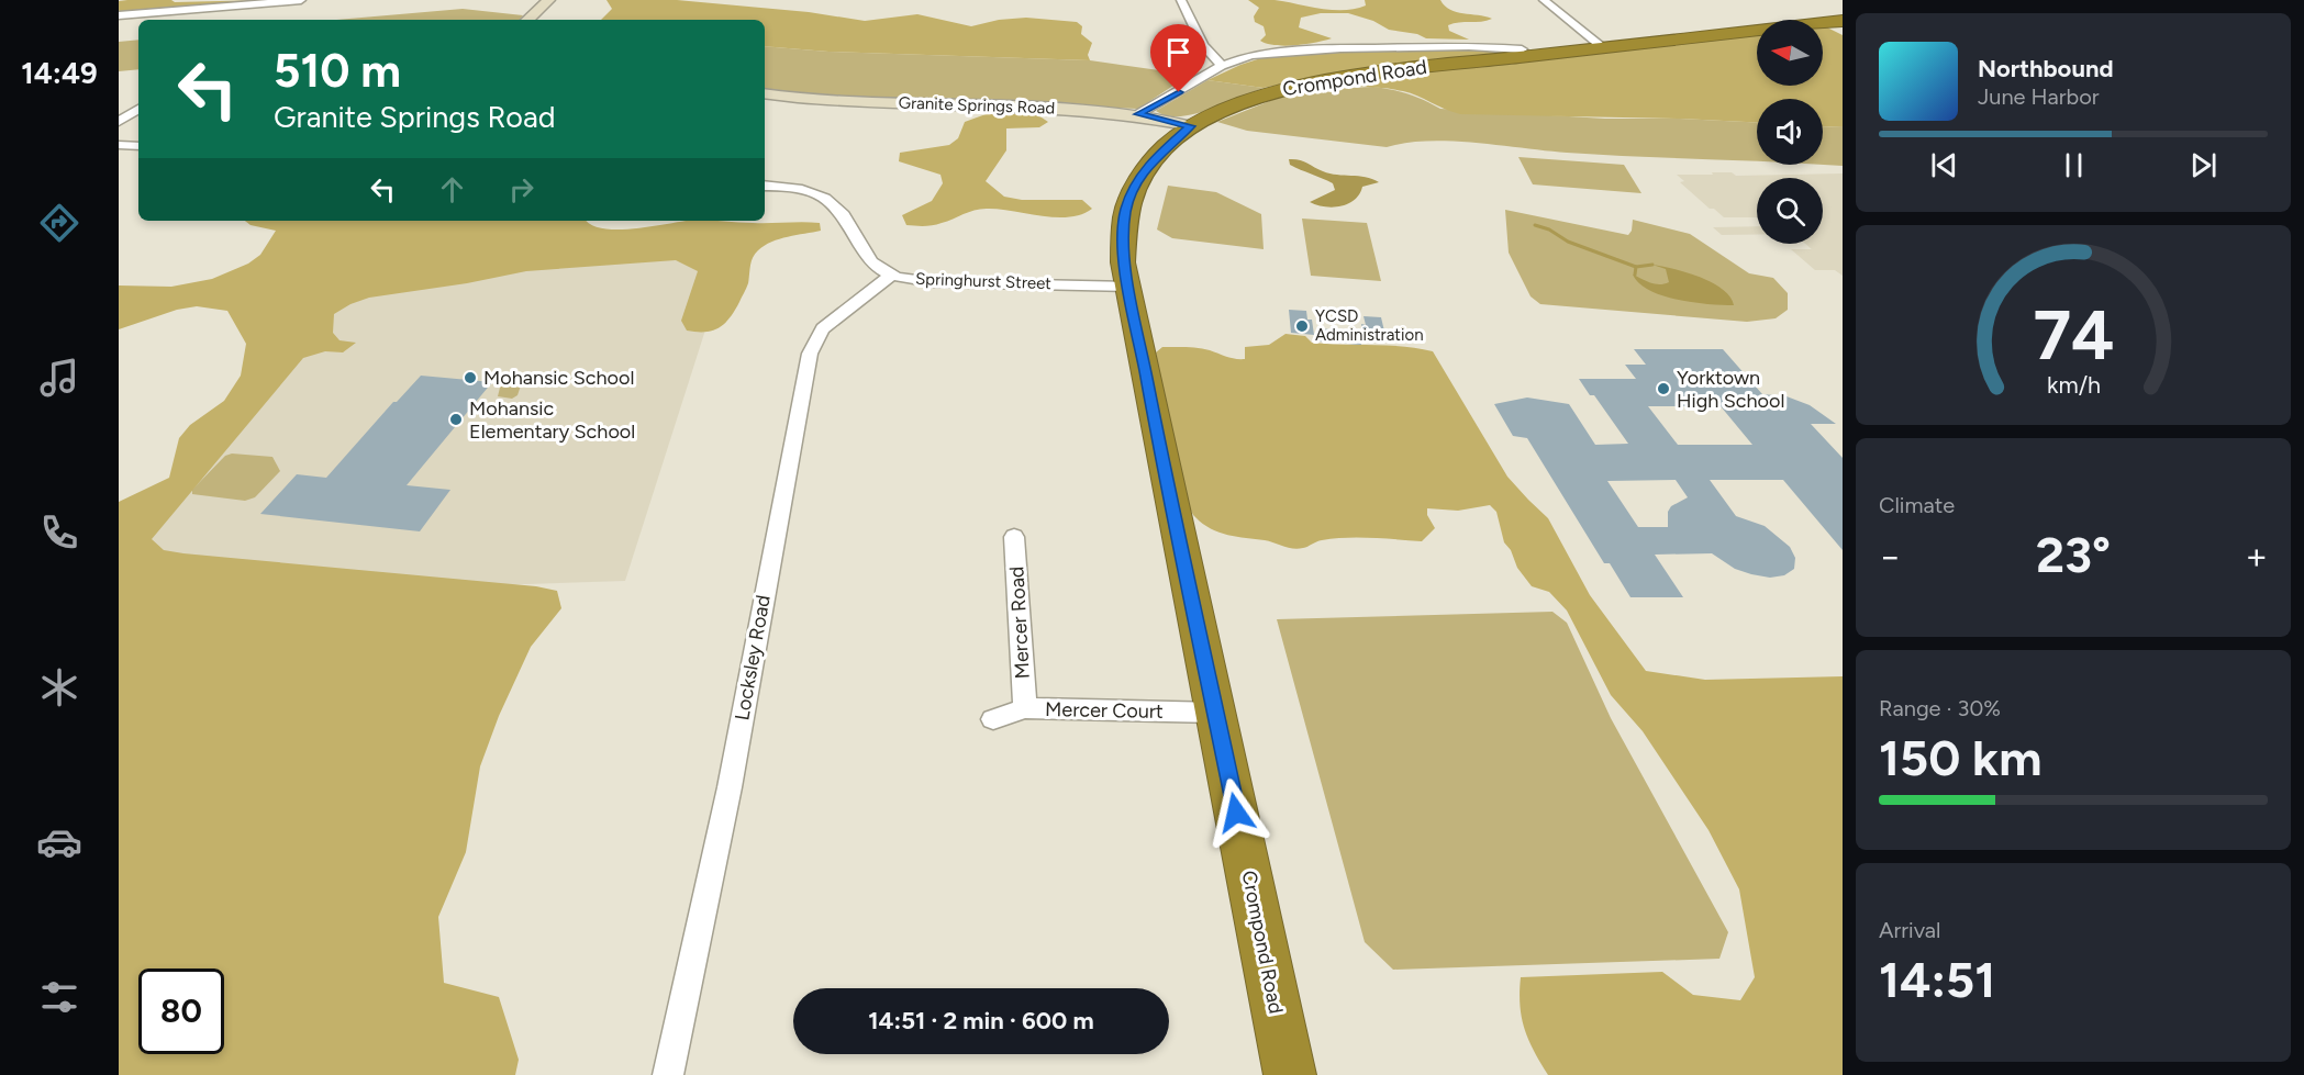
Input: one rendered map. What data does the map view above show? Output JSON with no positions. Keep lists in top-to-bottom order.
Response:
{
  "streets": {
    "highway": ["Crompond Road"],
    "street": [
      "Granite Springs Road",
      "Springhurst Street",
      "Mercer Road",
      "Locksley Road",
      "Mercer Court"
    ]
  },
  "crossings": [
    ["Crompond Road", "Granite Springs Road"],
    ["Crompond Road", "Springhurst Street"],
    ["Crompond Road", "Mercer Court"],
    ["Springhurst Street", "Locksley Road"],
    ["Mercer Road", "Mercer Court"]
  ],
  "places": [
    "YCSD Administration",
    "Mohansic School",
    "Yorktown High School",
    "Mohansic Elementary School"
  ],
  "north": "left",
  "page": {
    "tabs": "14:49",
    "turn": ["510 m", "Granite Springs Road"],
    "song": ["Northbound", "June Harbor"],
    "tile": [
      "Climate",
      ["Range · 30%", "150 km"],
      ["Arrival", "14:51"]
    ],
    "heat": ["−", "23°", "+"],
    "limit": "80",
    "trip": "14:51 · 2 min · 600 m",
    "gauge": ["74", "km/h"]
  }
}
